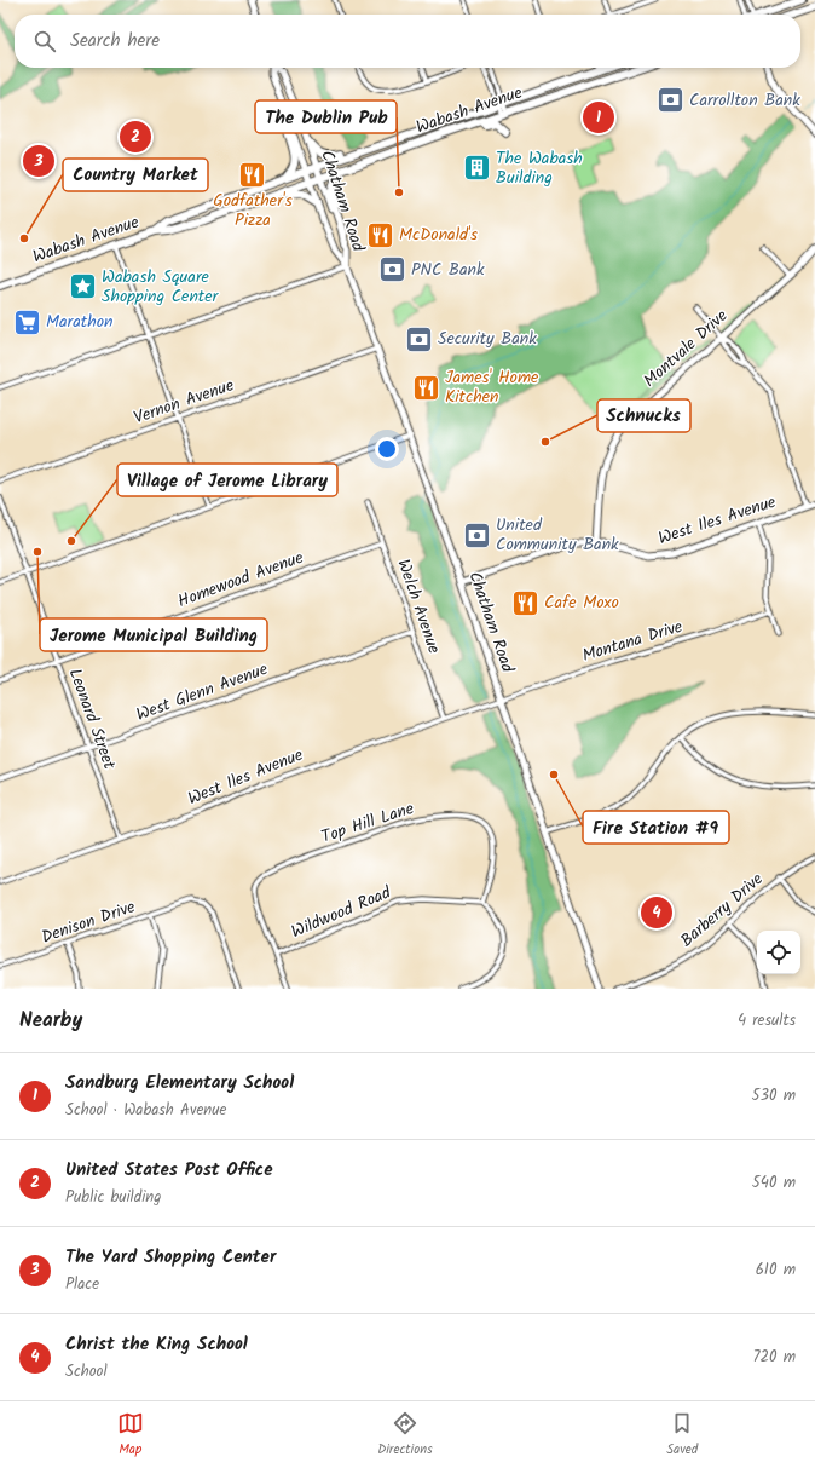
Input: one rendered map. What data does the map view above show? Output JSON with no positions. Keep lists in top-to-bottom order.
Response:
{
  "streets": {
    "main road": [
      "Wabash Avenue",
      "Chatham Road",
      "Montvale Drive",
      "West Iles Avenue"
    ],
    "street": [
      "Vernon Avenue",
      "Homewood Avenue",
      "Welch Avenue",
      "Montana Drive",
      "West Glenn Avenue",
      "Leonard Street",
      "Top Hill Lane",
      "Barberry Drive",
      "Wildwood Road",
      "Denison Drive"
    ]
  },
  "crossings": [
    ["Wabash Avenue", "Chatham Road"],
    ["Chatham Road", "Vernon Avenue"],
    ["Chatham Road", "West Iles Avenue"],
    ["Chatham Road", "Montana Drive"],
    ["Montvale Drive", "West Iles Avenue"],
    ["West Iles Avenue", "Welch Avenue"],
    ["West Iles Avenue", "Montana Drive"],
    ["West Iles Avenue", "Leonard Street"],
    ["Homewood Avenue", "Welch Avenue"],
    ["Homewood Avenue", "Leonard Street"],
    ["Welch Avenue", "West Glenn Avenue"],
    ["West Glenn Avenue", "Leonard Street"],
    ["Top Hill Lane", "Wildwood Road"]
  ],
  "places": {
    "bank": [
      "Carrollton Bank",
      "PNC Bank",
      "Security Bank",
      "United Community Bank"
    ],
    "building": ["The Wabash Building"],
    "restaurant": [
      "Godfather's Pizza",
      "McDonald's",
      "James' Home Kitchen",
      "Cafe Moxo"
    ],
    "other": [
      "The Dublin Pub",
      "Country Market",
      "Schnucks",
      "Village of Jerome Library",
      "Jerome Municipal Building",
      "Fire Station #9"
    ],
    "place": ["Wabash Square Shopping Center"],
    "supermarket": ["Marathon"]
  },
  "page": {
    "search": "Search here",
    "pins": [
      "1",
      "2",
      "3",
      "4"
    ],
    "heading": ["Nearby", "4 results"],
    "list": [
      {
        "mark": "1",
        "name": "Sandburg Elementary School",
        "note": "School · Wabash Avenue",
        "value": "530 m"
      },
      {
        "mark": "2",
        "name": "United States Post Office",
        "note": "Public building",
        "value": "540 m"
      },
      {
        "mark": "3",
        "name": "The Yard Shopping Center",
        "note": "Place",
        "value": "610 m"
      },
      {
        "mark": "4",
        "name": "Christ the King School",
        "note": "School",
        "value": "720 m"
      }
    ],
    "nav": ["Map", "Directions", "Saved"]
  }
}
